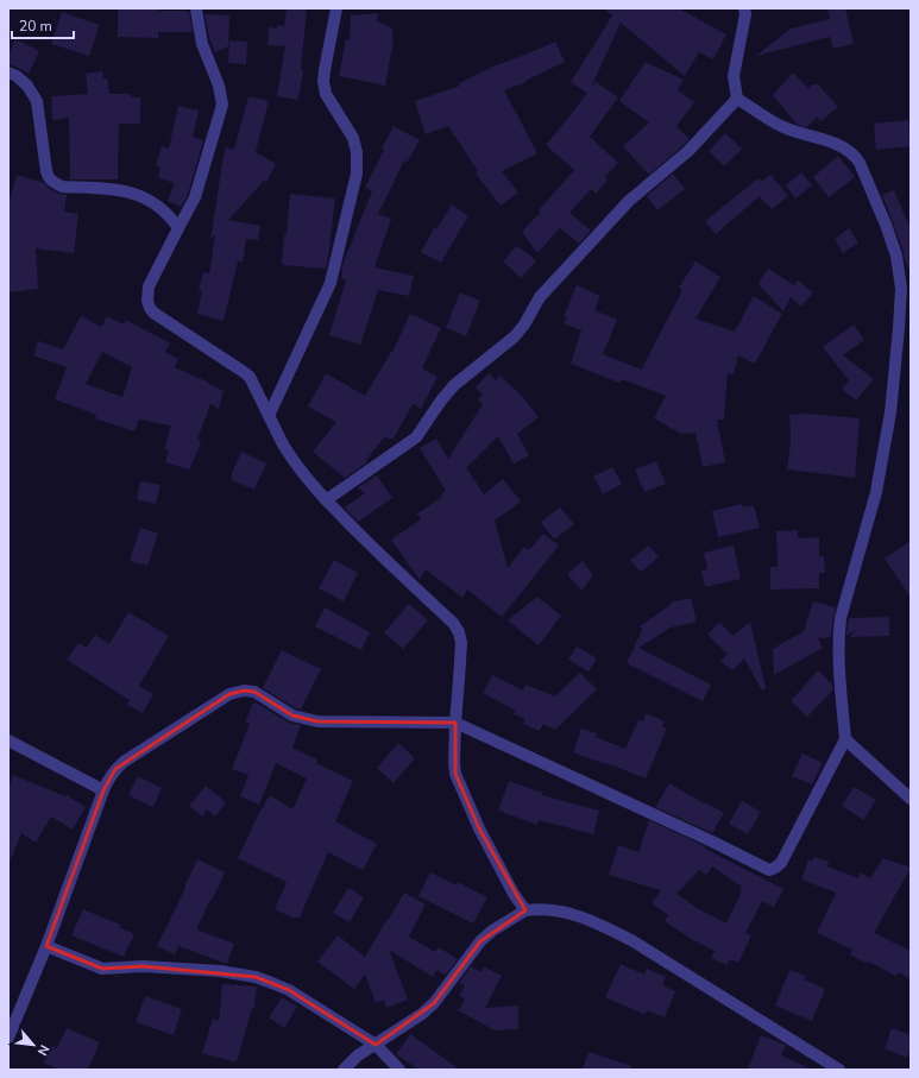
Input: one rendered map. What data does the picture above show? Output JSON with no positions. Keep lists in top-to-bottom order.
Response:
{
  "scale_bar": "20 m",
  "north": "bottom right"
}
